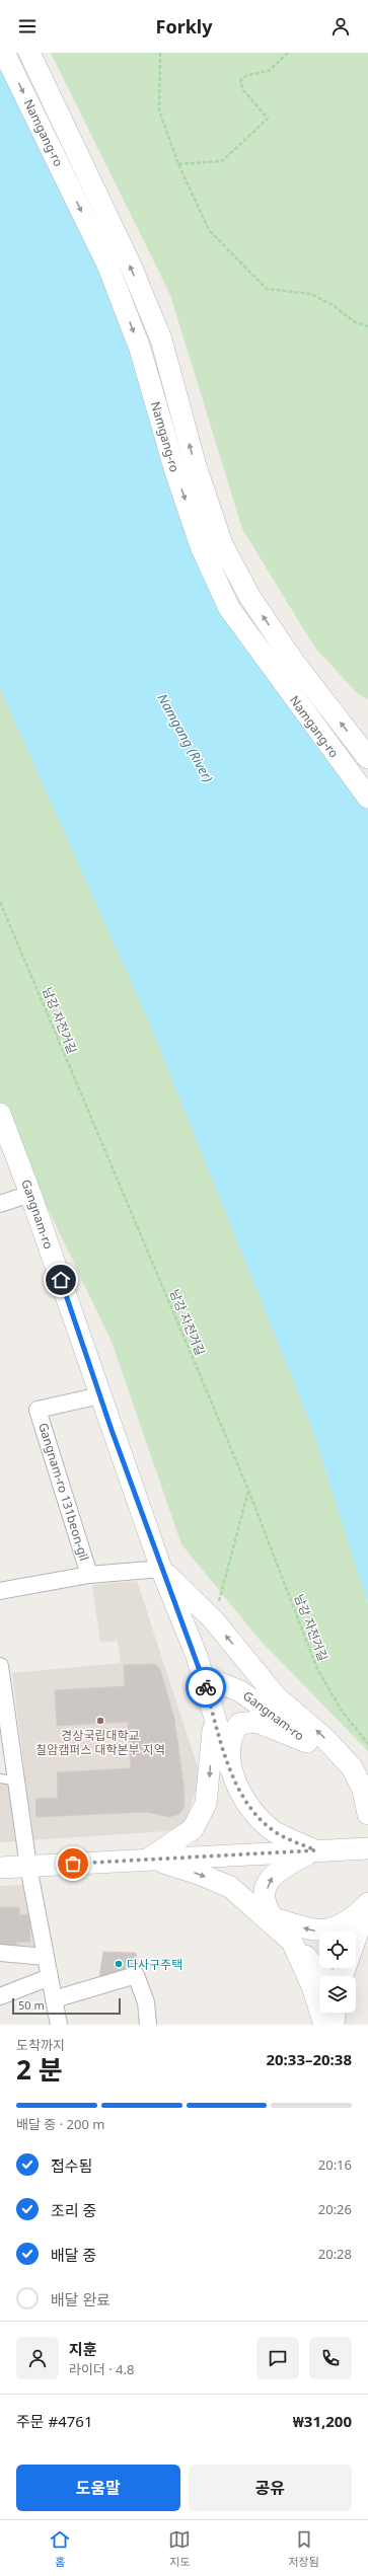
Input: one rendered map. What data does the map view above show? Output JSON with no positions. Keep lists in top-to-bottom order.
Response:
{
  "streets": {
    "street": ["Namgang-ro", "Gangnam-ro", "Gangnam-ro 131beon-gil"],
    "path": ["남강 자전거길"]
  },
  "crossings": [
    ["Gangnam-ro", "Gangnam-ro 131beon-gil"]
  ],
  "water": ["Namgang (River)"],
  "places": ["경상국립대학교 칠암캠퍼스 대학본부 지역", "다사구주택"],
  "scale_bar": "50 m",
  "page": {
    "header": "Forkly",
    "scale": "50 m",
    "heading": ["2 분", "도착까지", "20:33–20:38"],
    "panel": [
      "지훈",
      "라이더 · 4.8",
      "주문 #4761",
      "₩31,200"
    ],
    "bar": "배달 중 · 200 m",
    "list": [
      ["접수됨", "20:16"],
      ["조리 중", "20:26"],
      ["배달 중", "20:28"],
      "배달 완료"
    ],
    "buttons": ["도움말", "공유"],
    "tabs": ["홈", "지도", "저장됨"]
  }
}
